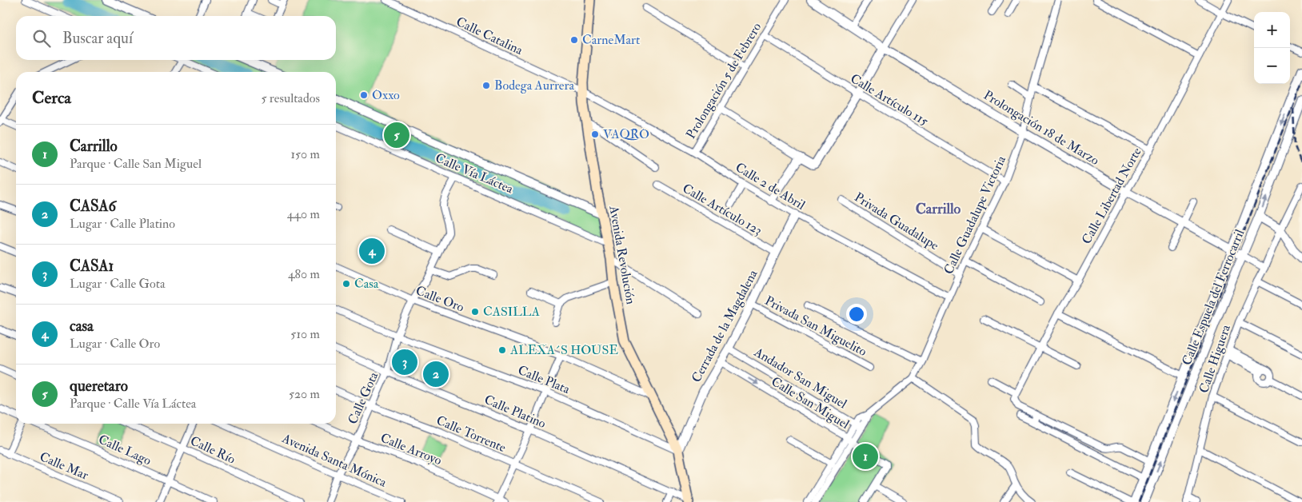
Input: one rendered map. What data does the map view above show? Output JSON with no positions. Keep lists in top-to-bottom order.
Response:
{
  "streets": {
    "main road": ["Avenida Revolución"],
    "street": [
      "Calle Catalina",
      "Prolongación 5 de Febrero",
      "Calle Artículo 115",
      "Prolongación 18 de Marzo",
      "Calle Vía Láctea",
      "Calle 2 de Abril",
      "Calle Libertad Norte",
      "Calle Artículo 123",
      "Calle Guadalupe Victoria",
      "Privada Guadalupe",
      "Calle Espuela del Ferrocarril",
      "Calle Oro",
      "Cerrada de la Magdalena",
      "Privada San Miguelito",
      "Calle Higuera",
      "Andador San Miguel",
      "Calle Plata",
      "Calle Gota",
      "Calle San Miguel",
      "Calle Platino",
      "Calle Torrente",
      "Calle Arroyo",
      "Calle Lago",
      "Calle Río",
      "Avenida Santa Mónica",
      "Calle Mar"
    ]
  },
  "crossings": [
    ["Calle Catalina", "Calle 2 de Abril"],
    ["Calle Catalina", "Avenida Revolución"],
    ["Prolongación 5 de Febrero", "Calle Artículo 115"],
    ["Prolongación 5 de Febrero", "Calle 2 de Abril"],
    ["Calle Artículo 115", "Calle Guadalupe Victoria"],
    ["Prolongación 18 de Marzo", "Calle Libertad Norte"],
    ["Prolongación 18 de Marzo", "Calle Guadalupe Victoria"],
    ["Prolongación 18 de Marzo", "Calle Espuela del Ferrocarril"],
    ["Prolongación 18 de Marzo", "Calle Higuera"],
    ["Calle Vía Láctea", "Avenida Revolución"],
    ["Calle Vía Láctea", "Calle Gota"],
    ["Calle 2 de Abril", "Calle Guadalupe Victoria"],
    ["Calle 2 de Abril", "Avenida Revolución"],
    ["Calle 2 de Abril", "Cerrada de la Magdalena"],
    ["Calle Libertad Norte", "Calle Espuela del Ferrocarril"],
    ["Calle Artículo 123", "Cerrada de la Magdalena"],
    ["Calle Guadalupe Victoria", "Privada Guadalupe"],
    ["Calle Guadalupe Victoria", "Andador San Miguel"],
    ["Calle Guadalupe Victoria", "Calle San Miguel"],
    ["Avenida Revolución", "Calle Oro"],
    ["Avenida Revolución", "Cerrada de la Magdalena"],
    ["Avenida Revolución", "Calle Plata"],
    ["Avenida Revolución", "Calle Platino"],
    ["Calle Oro", "Calle Gota"],
    ["Cerrada de la Magdalena", "Privada San Miguelito"],
    ["Cerrada de la Magdalena", "Andador San Miguel"],
    ["Cerrada de la Magdalena", "Calle Plata"],
    ["Cerrada de la Magdalena", "Calle San Miguel"],
    ["Calle Plata", "Calle Gota"],
    ["Calle Gota", "Calle Platino"],
    ["Calle Gota", "Calle Torrente"],
    ["Calle Gota", "Calle Arroyo"],
    ["Calle Gota", "Avenida Santa Mónica"]
  ],
  "districts": ["Carrillo"],
  "places": [
    "CarneMart",
    "Bodega Aurrera",
    "Oxxo",
    "VAQRO",
    "Casa",
    "CASILLA",
    "ALEXA´S HOUSE"
  ],
  "page": {
    "map_buttons": ["+", "−"],
    "search": "Buscar aquí",
    "heading": ["Cerca", "5 resultados"],
    "pins": [
      "5",
      "4",
      "3",
      "2",
      "1"
    ],
    "list": [
      {
        "mark": "1",
        "name": "Carrillo",
        "note": "Parque · Calle San Miguel",
        "value": "150 m"
      },
      {
        "mark": "2",
        "name": "CASA6",
        "note": "Lugar · Calle Platino",
        "value": "440 m"
      },
      {
        "mark": "3",
        "name": "CASA1",
        "note": "Lugar · Calle Gota",
        "value": "480 m"
      },
      {
        "mark": "4",
        "name": "casa",
        "note": "Lugar · Calle Oro",
        "value": "510 m"
      },
      {
        "mark": "5",
        "name": "queretaro",
        "note": "Parque · Calle Vía Láctea",
        "value": "520 m"
      }
    ]
  }
}
